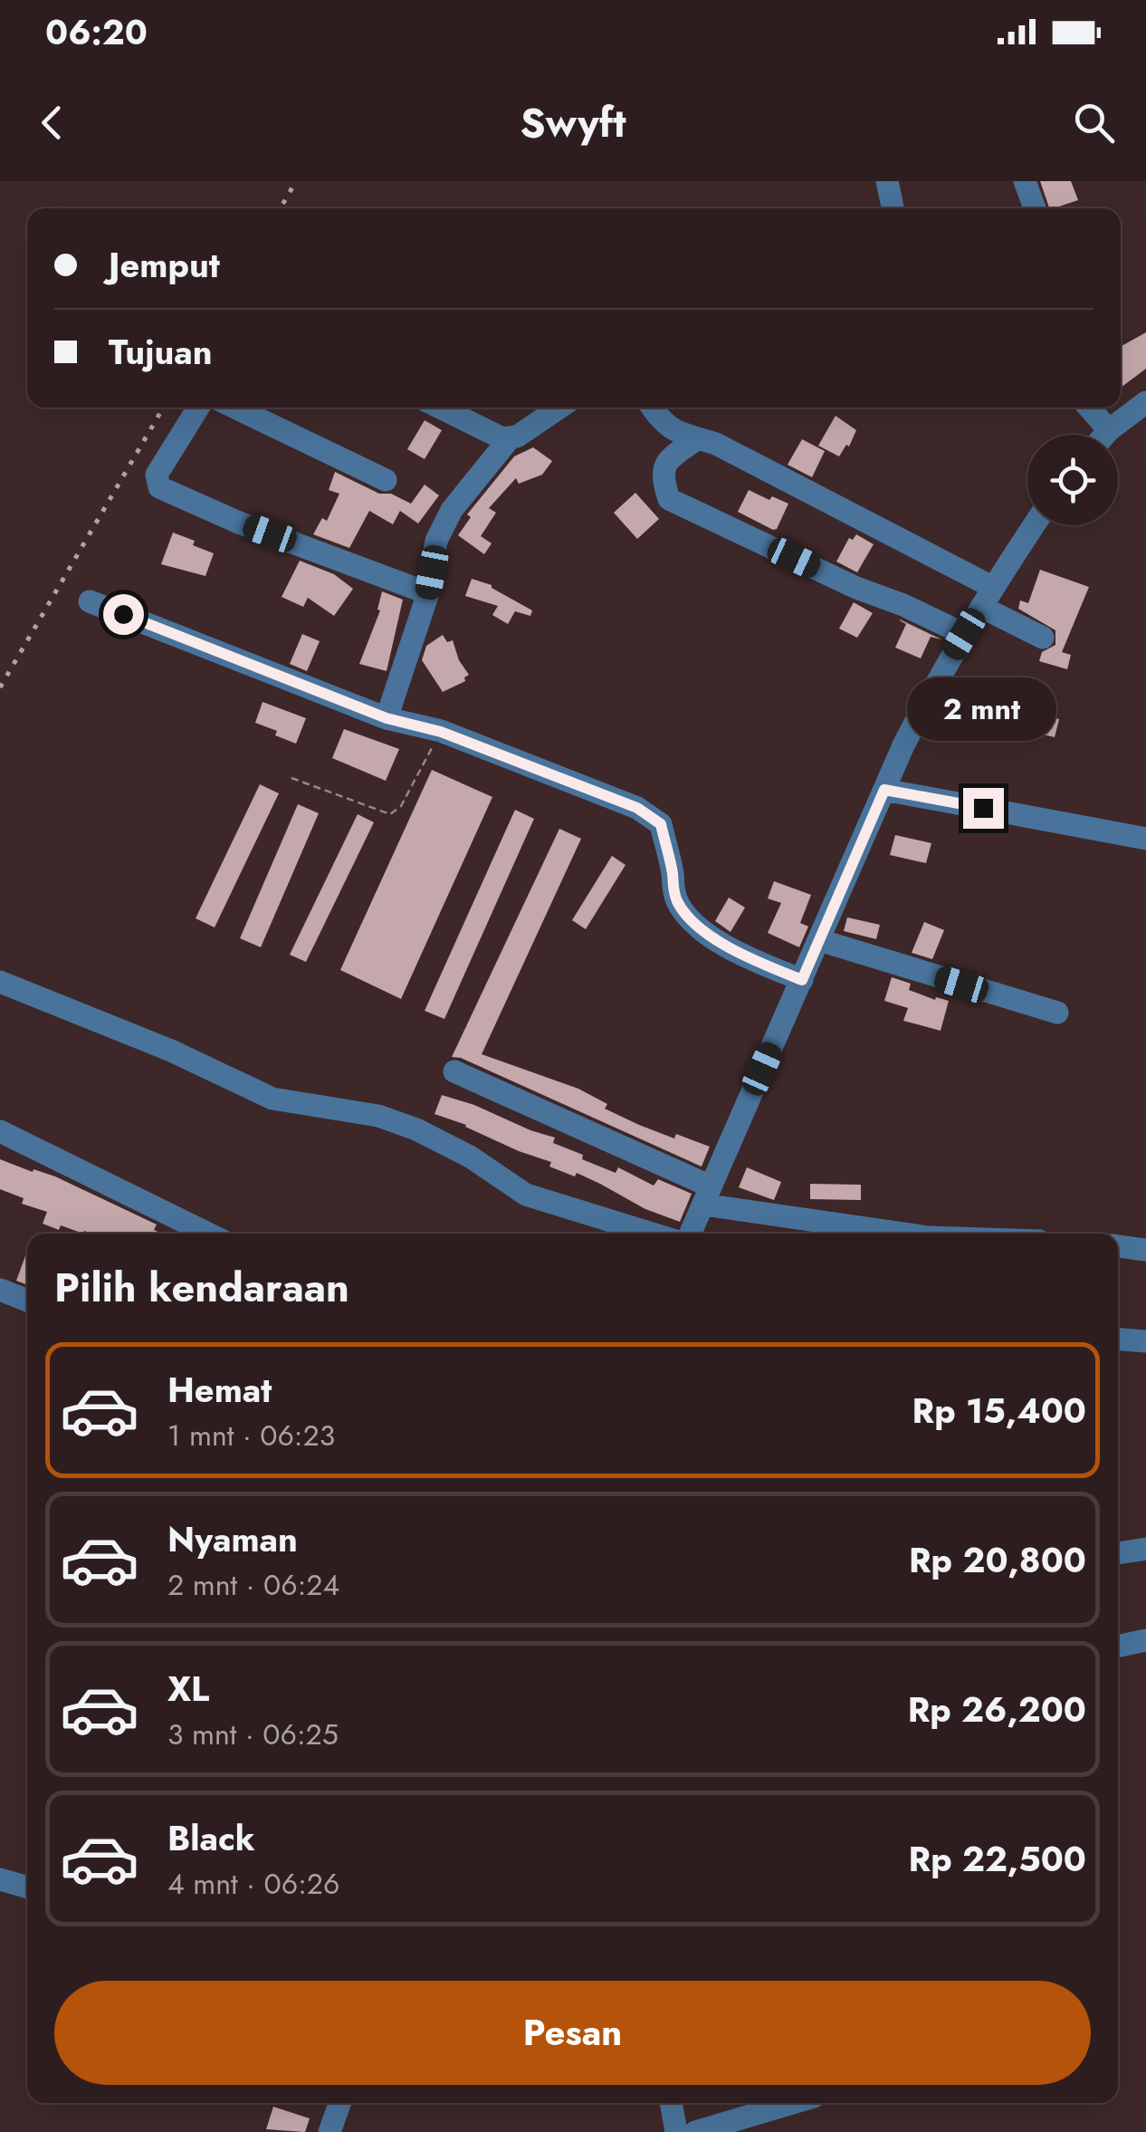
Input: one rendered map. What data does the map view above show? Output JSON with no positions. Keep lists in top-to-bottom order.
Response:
{
  "page": {
    "status": "06:20",
    "header": "Swyft",
    "banner": ["Jemput", "Tujuan"],
    "bubble": "2 mnt",
    "heading": "Pilih kendaraan",
    "list": [
      {
        "name": "Hemat",
        "note": "1 mnt · 06:23",
        "value": "Rp 15,400"
      },
      {
        "name": "Nyaman",
        "note": "2 mnt · 06:24",
        "value": "Rp 20,800"
      },
      {
        "name": "XL",
        "note": "3 mnt · 06:25",
        "value": "Rp 26,200"
      },
      {
        "name": "Black",
        "note": "4 mnt · 06:26",
        "value": "Rp 22,500"
      }
    ],
    "buttons": "Pesan"
  }
}
